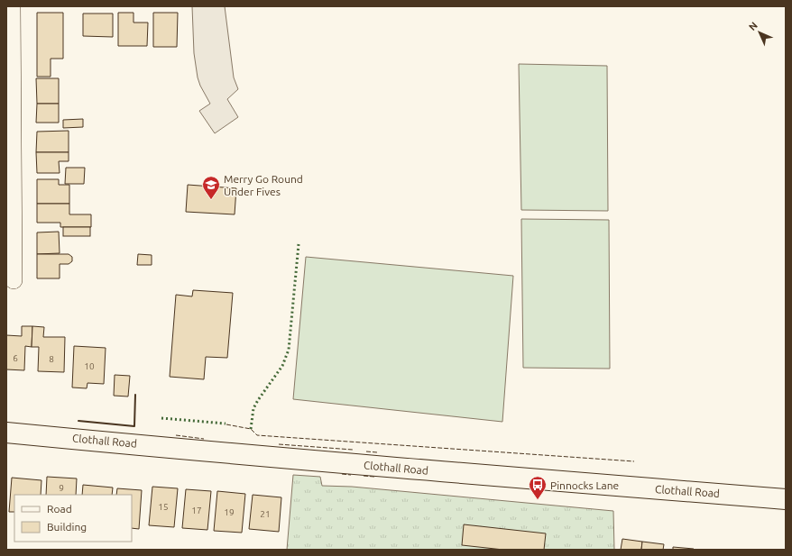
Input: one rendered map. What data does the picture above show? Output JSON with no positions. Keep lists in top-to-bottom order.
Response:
{
  "streets": {
    "main road": ["Clothall Road"]
  },
  "places": {
    "school or university": ["Merry Go Round Under Fives"],
    "bus stop": ["Pinnocks Lane"]
  },
  "house_numbers": [
    "6",
    "8",
    "10",
    "9",
    "15",
    "17",
    "19",
    "21"
  ],
  "legend": ["Road", "Building"],
  "north": "top left"
}
